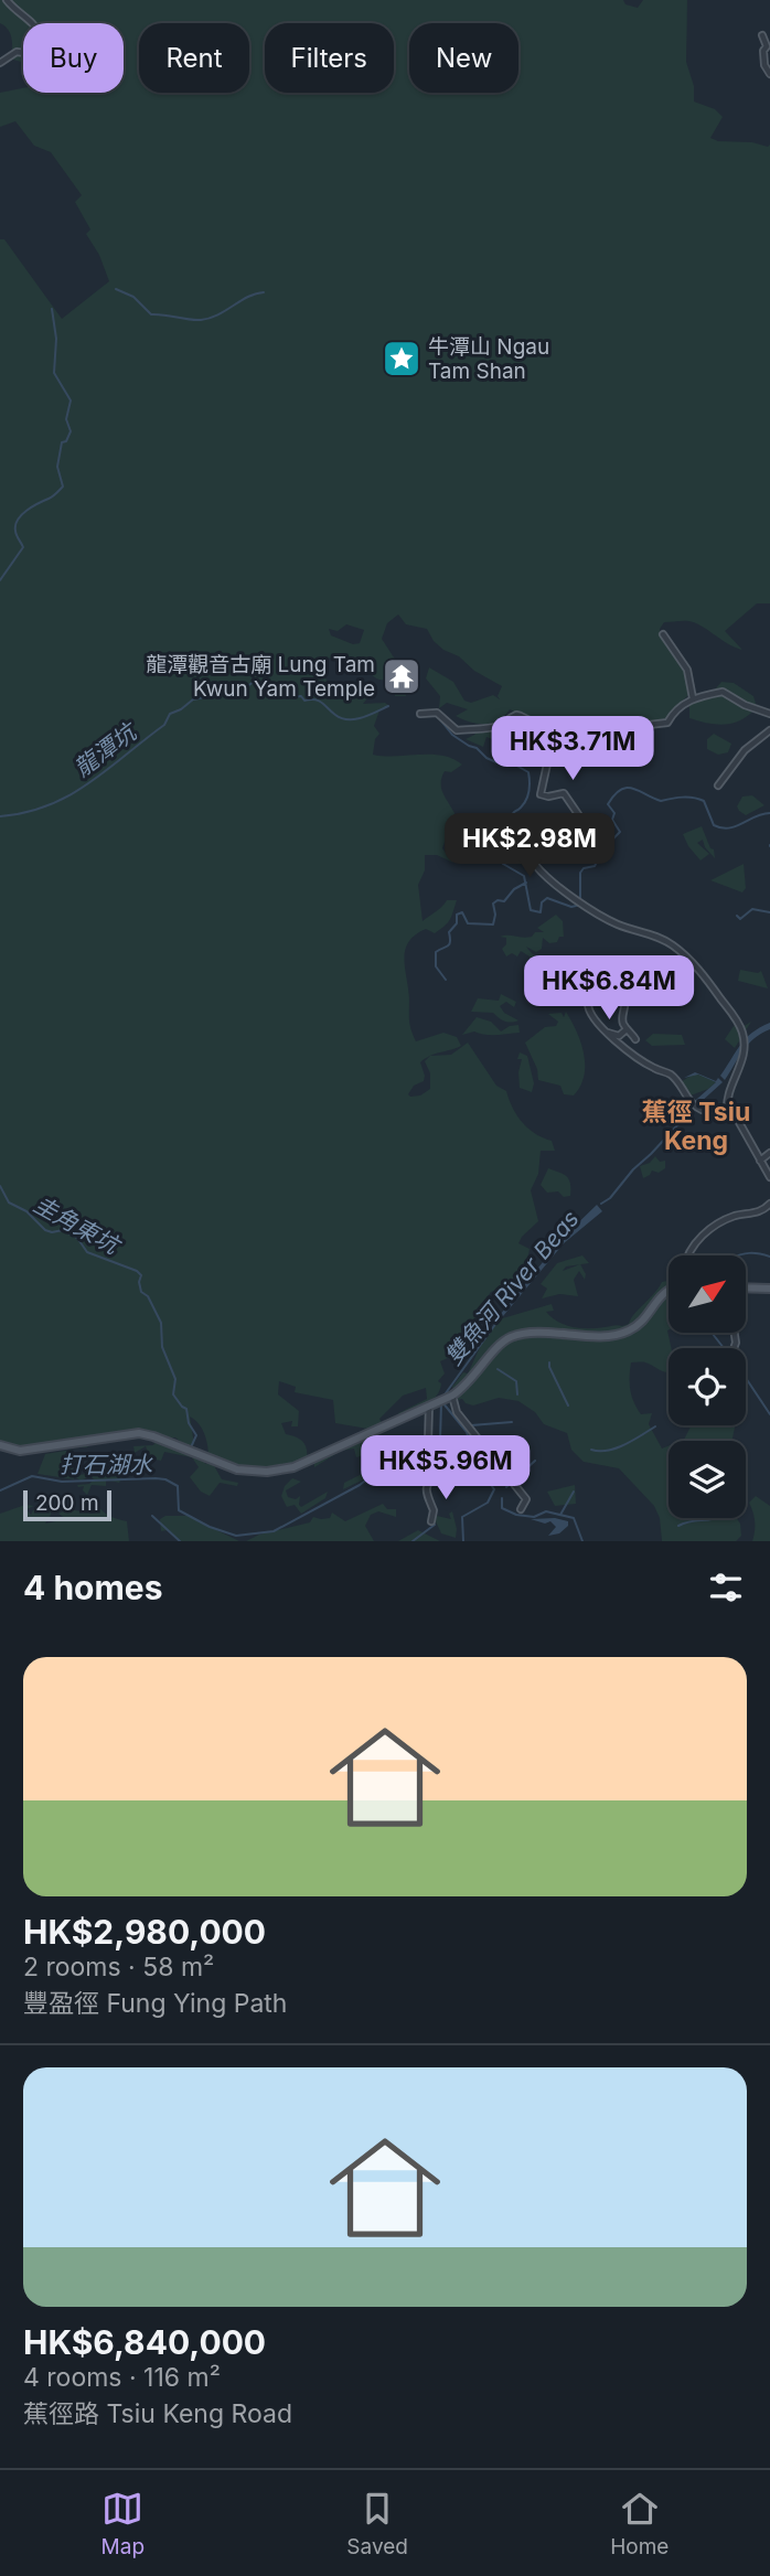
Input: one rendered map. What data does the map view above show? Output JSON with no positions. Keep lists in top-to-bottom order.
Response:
{
  "districts": ["蕉徑 Tsiu Keng"],
  "water": [
    "龍潭坑",
    "圭角東坑",
    "雙魚河 River Beas",
    "打石湖水"
  ],
  "places": {
    "place": ["牛潭山 Ngau Tam Shan"],
    "temple": ["龍潭觀音古廟 Lung Tam Kwun Yam Temple"]
  },
  "scale_bar": "200 m",
  "north": "top right",
  "page": {
    "chip": [
      "Buy",
      "Rent",
      "Filters",
      "New"
    ],
    "price": [
      "HK$3.71M",
      "HK$2.98M",
      "HK$6.84M",
      "HK$5.96M"
    ],
    "scale": "200 m",
    "heading": "4 homes",
    "list": [
      {
        "name": "HK$2,980,000",
        "note": "2 rooms · 58 m² · 豐盈徑 Fung Ying Path"
      },
      {
        "name": "HK$6,840,000",
        "note": "4 rooms · 116 m² · 蕉徑路 Tsiu Keng Road"
      }
    ],
    "tabs": ["Map", "Saved", "Home"]
  }
}
